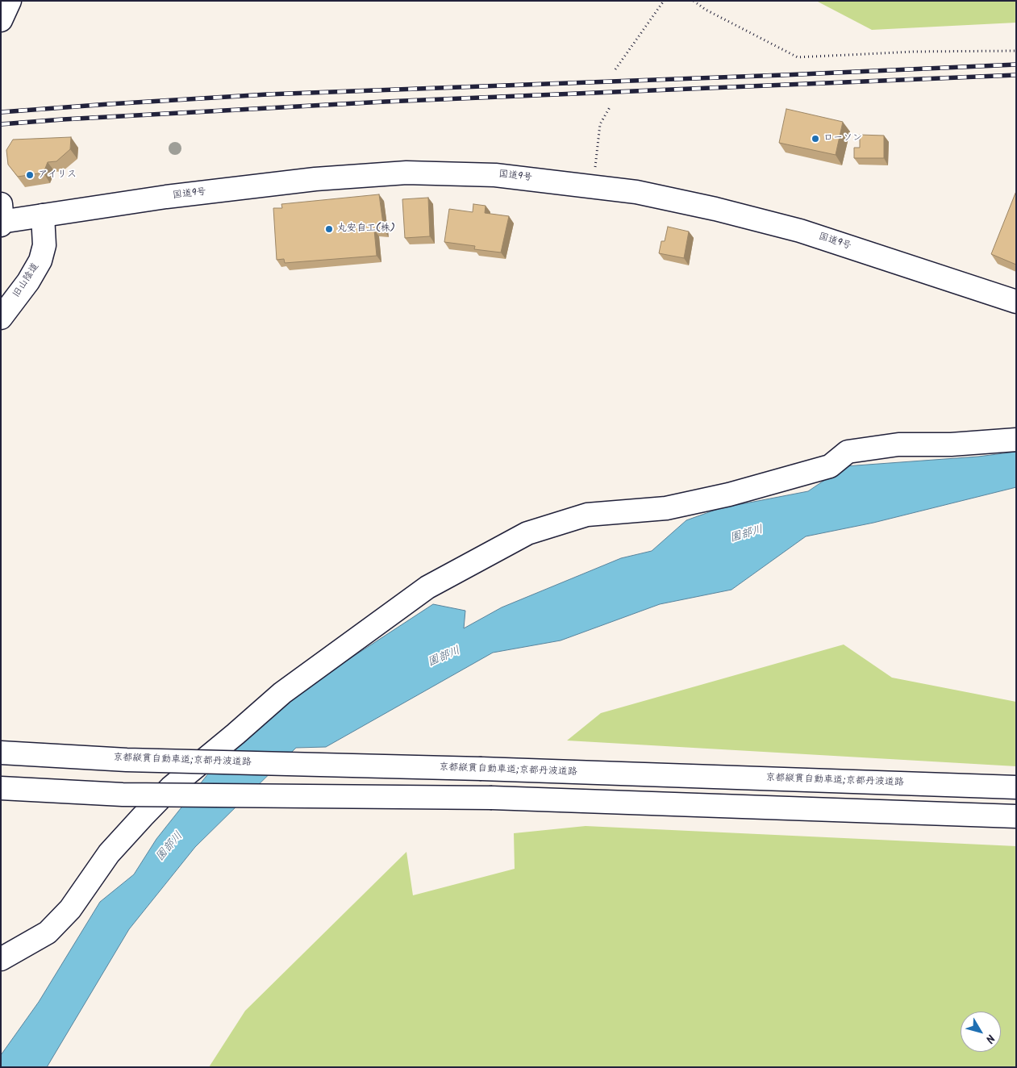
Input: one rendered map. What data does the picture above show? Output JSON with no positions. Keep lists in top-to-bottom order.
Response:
{
  "streets": {
    "main road": ["国道9号", "旧山陰道", "京都縦貫自動車道;京都丹波道路"]
  },
  "crossings": [
    ["国道9号", "旧山陰道"]
  ],
  "water": ["園部川"],
  "places": ["ローソン", "アイリス", "丸安自工(株)"],
  "north": "bottom right"
}
